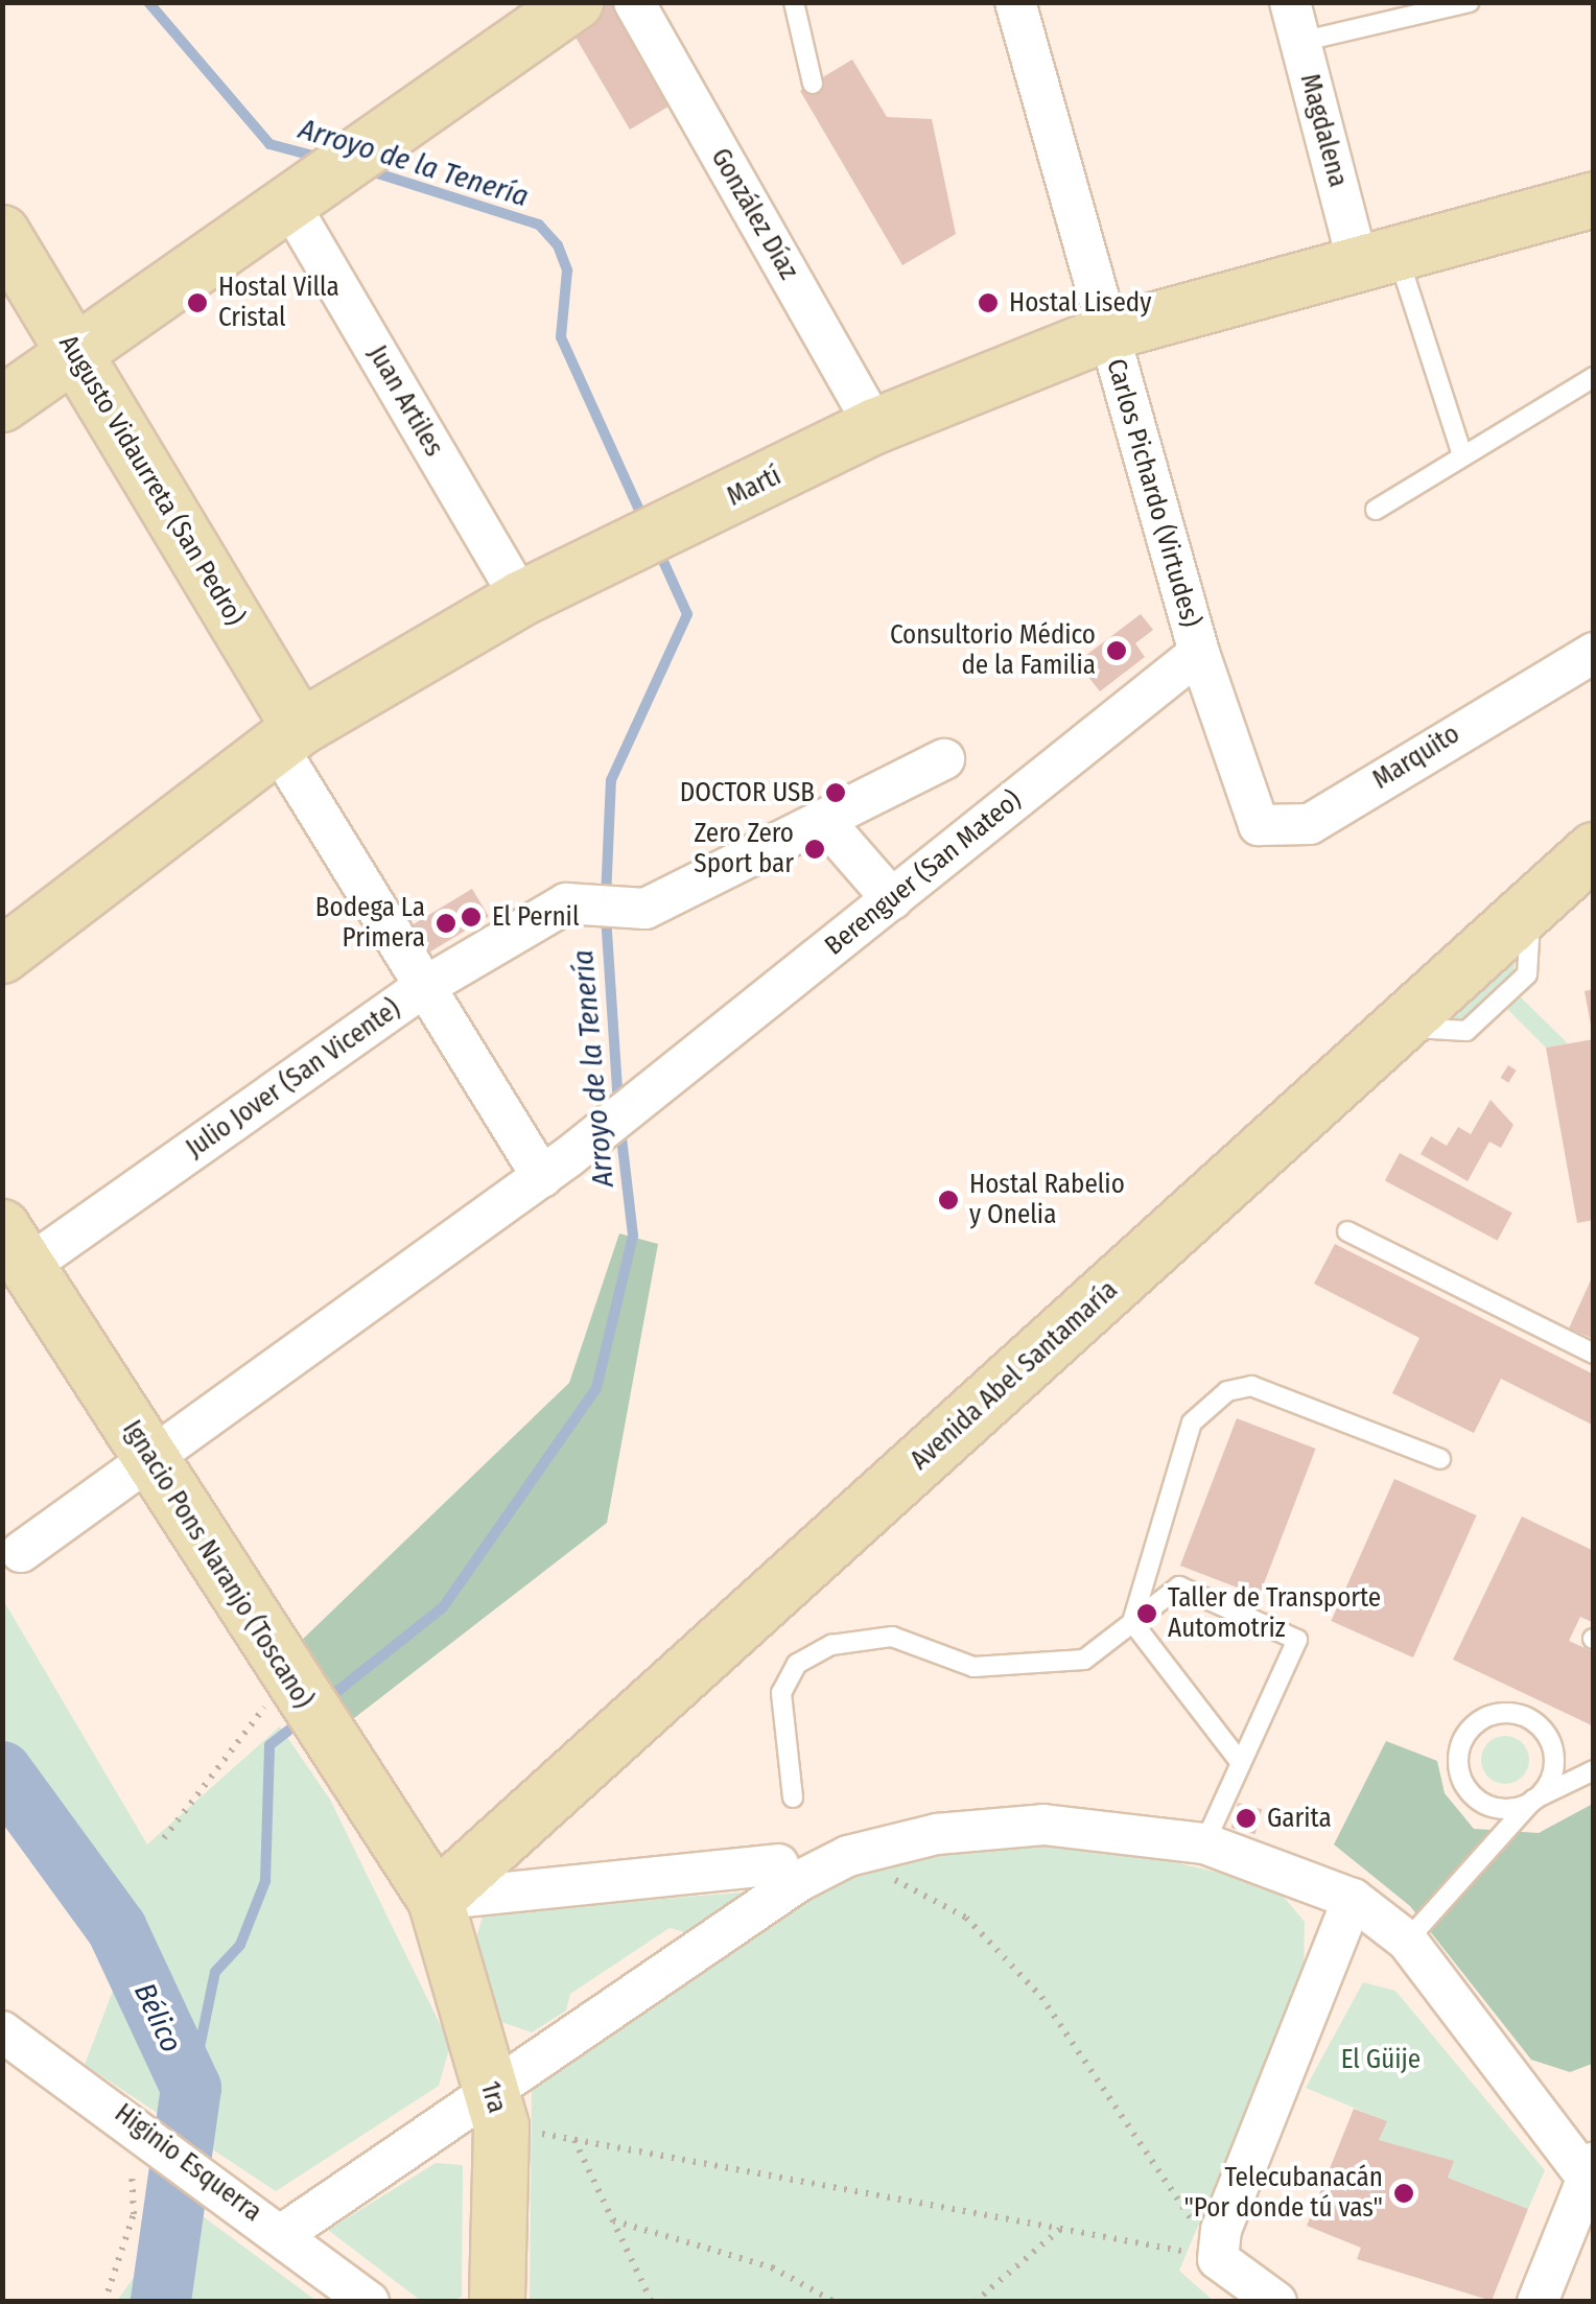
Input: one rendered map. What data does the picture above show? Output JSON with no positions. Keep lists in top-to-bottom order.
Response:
{
  "streets": {
    "street": [
      "Magdalena",
      "González Díaz",
      "Juan Artiles",
      "Augusto Vidaurreta (San Pedro)",
      "Martí",
      "Carlos Pichardo (Virtudes)",
      "Marquito",
      "Berenguer (San Mateo)",
      "Julio Jover (San Vicente)",
      "Avenida Abel Santamaría",
      "Ignacio Pons Naranjo (Toscano)",
      "1ra",
      "Higinio Esquerra"
    ]
  },
  "crossings": [
    ["Magdalena", "Martí"],
    ["González Díaz", "Martí"],
    ["Juan Artiles", "Martí"],
    ["Augusto Vidaurreta (San Pedro)", "Martí"],
    ["Augusto Vidaurreta (San Pedro)", "Berenguer (San Mateo)"],
    ["Augusto Vidaurreta (San Pedro)", "Julio Jover (San Vicente)"],
    ["Martí", "Carlos Pichardo (Virtudes)"],
    ["Carlos Pichardo (Virtudes)", "Marquito"],
    ["Carlos Pichardo (Virtudes)", "Berenguer (San Mateo)"],
    ["Julio Jover (San Vicente)", "Ignacio Pons Naranjo (Toscano)"],
    ["Avenida Abel Santamaría", "Ignacio Pons Naranjo (Toscano)"],
    ["Avenida Abel Santamaría", "1ra"],
    ["Ignacio Pons Naranjo (Toscano)", "1ra"]
  ],
  "water": ["Arroyo de la Tenería", "Bélico"],
  "parks": ["El Güije"],
  "places": [
    "Hostal Villa Cristal",
    "Hostal Lisedy",
    "Consultorio Médico de la Familia",
    "DOCTOR USB",
    "Zero Zero Sport bar",
    "El Pernil",
    "Bodega La Primera",
    "Hostal Rabelio y Onelia",
    "Taller de Transporte Automotriz",
    "Garita",
    "Telecubanacán \"Por donde tú vas\""
  ]
}
